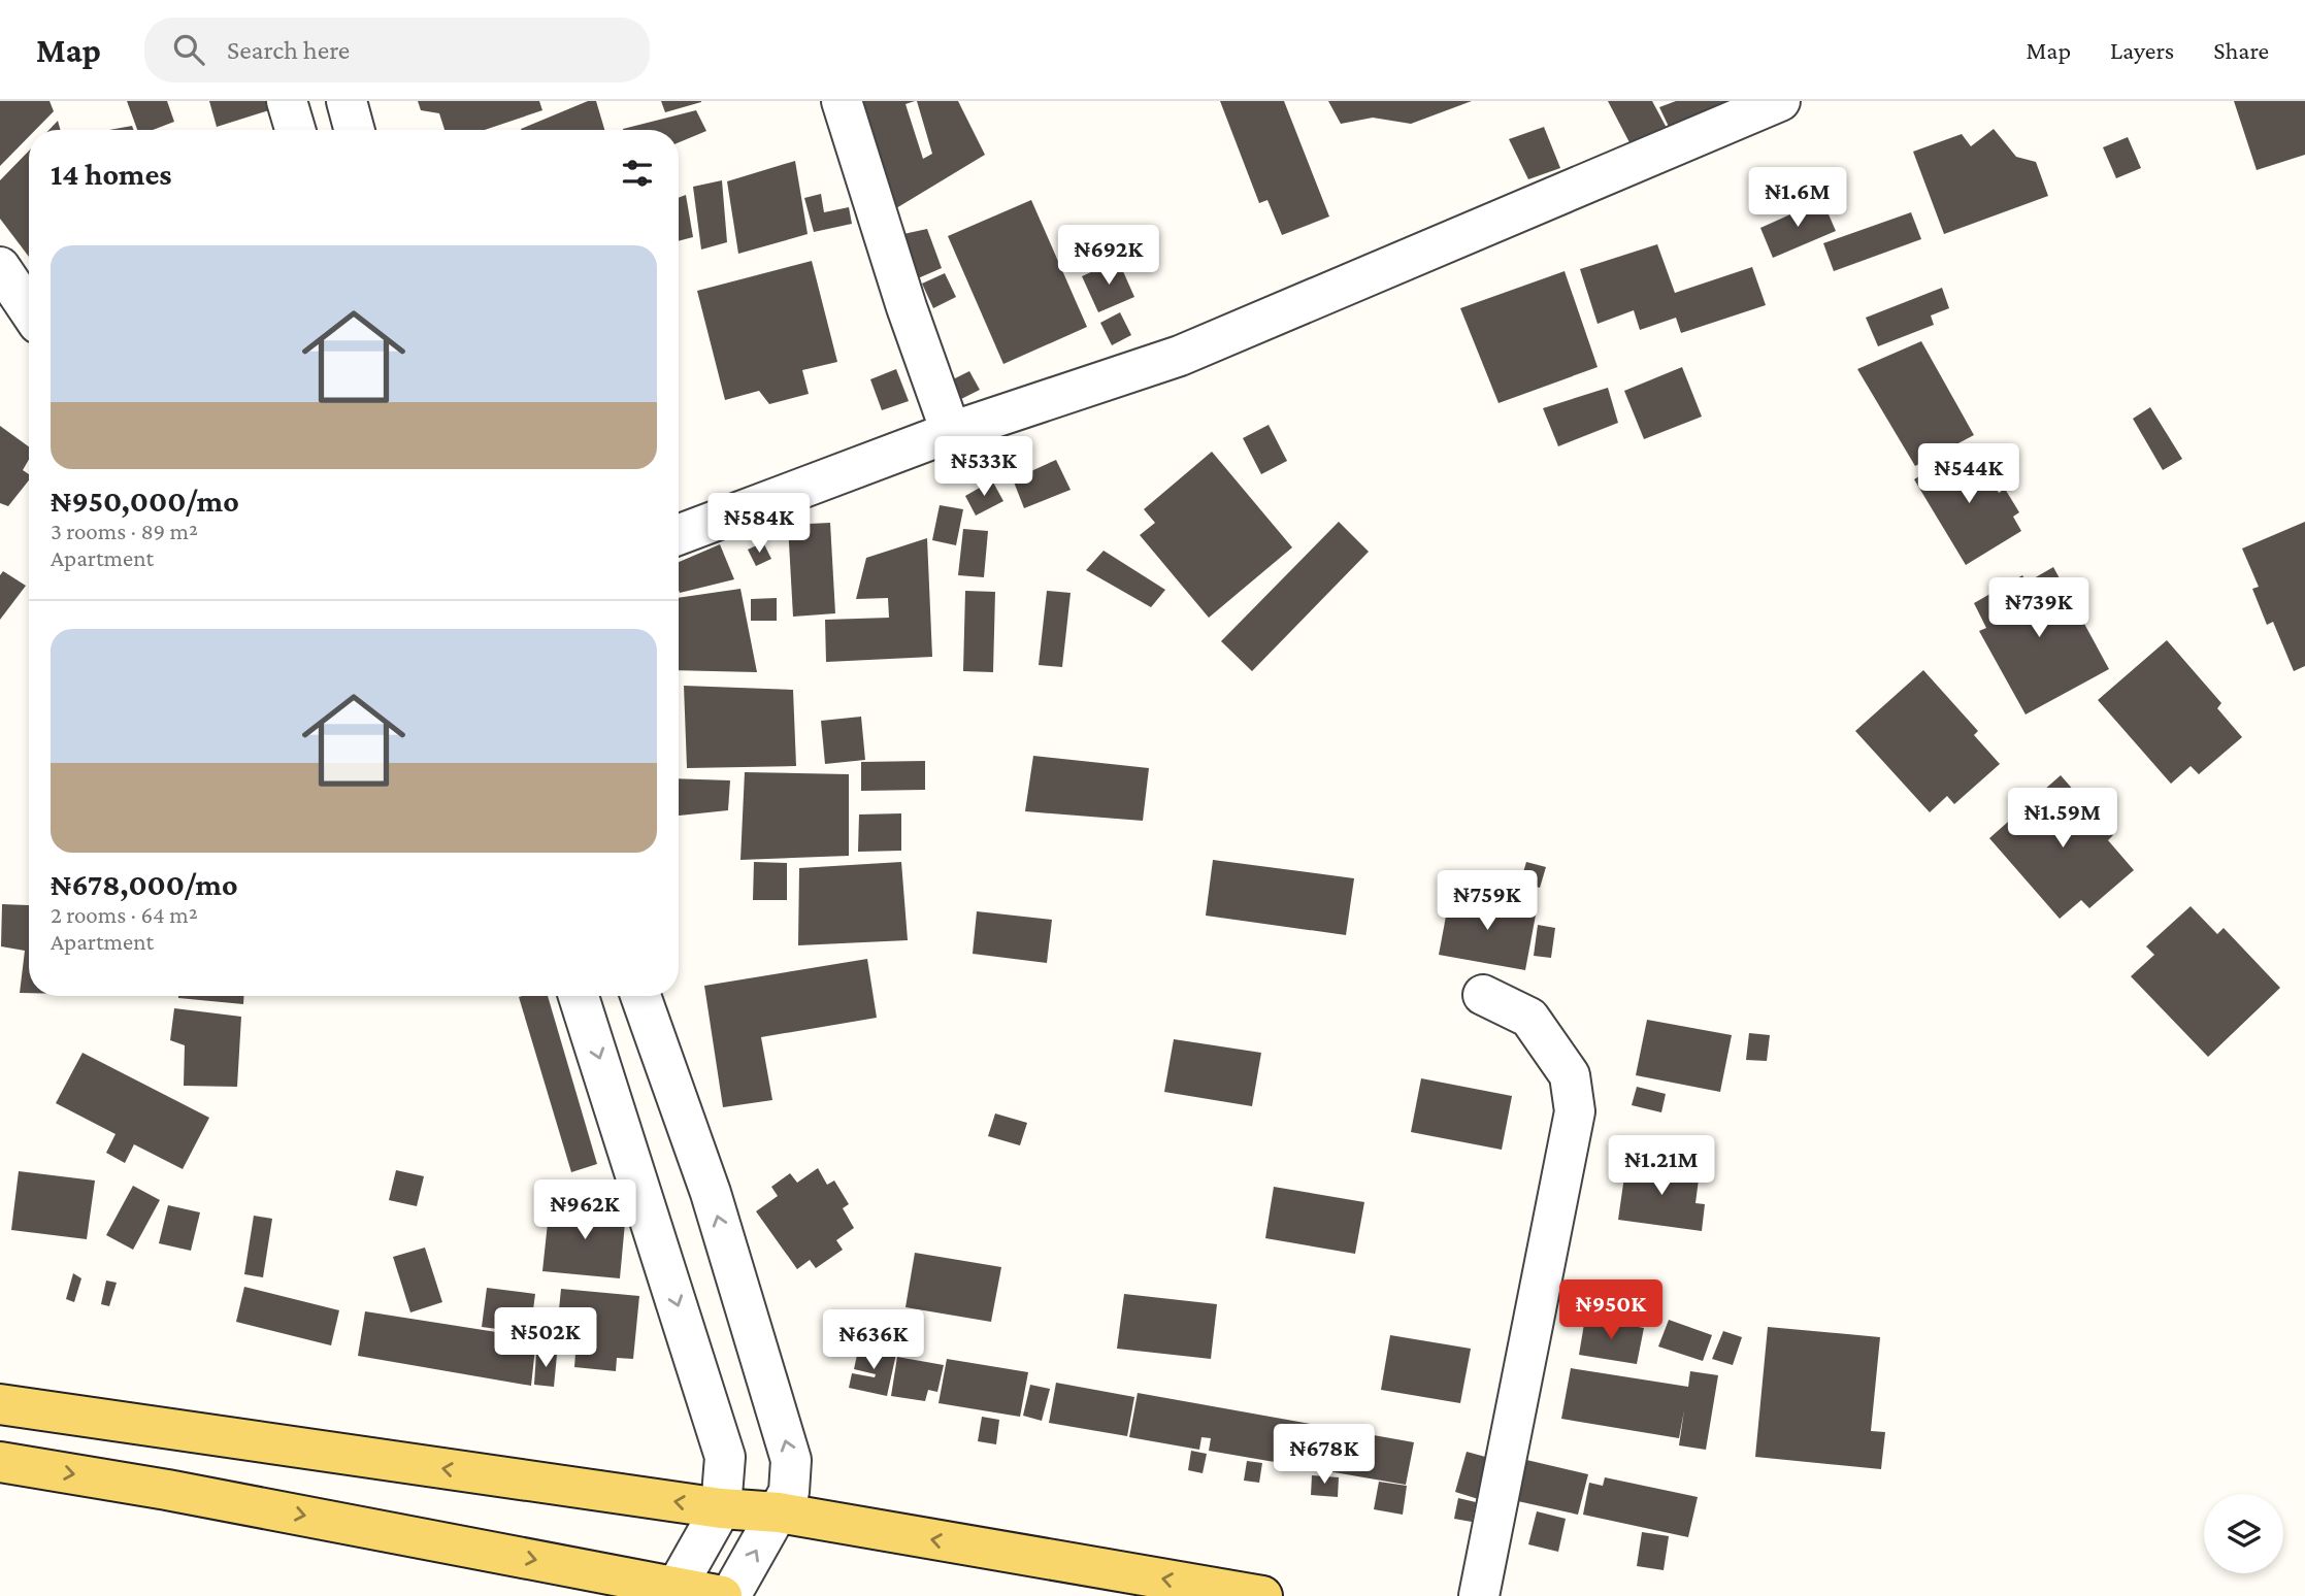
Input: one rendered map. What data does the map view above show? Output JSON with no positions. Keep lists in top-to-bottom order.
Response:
{
  "page": {
    "header": "Map",
    "search": "Search here",
    "nav": ["Map", "Layers", "Share"],
    "heading": "14 homes",
    "price": [
      "₦1.6M",
      "₦692K",
      "₦533K",
      "₦544K",
      "₦584K",
      "₦739K",
      "₦1.59M",
      "₦759K",
      "₦1.21M",
      "₦962K",
      "₦950K",
      "₦502K",
      "₦636K",
      "₦678K"
    ],
    "list": [
      {
        "name": "₦950,000/mo",
        "note": "3 rooms · 89 m² · Apartment"
      },
      {
        "name": "₦678,000/mo",
        "note": "2 rooms · 64 m² · Apartment"
      }
    ]
  }
}
